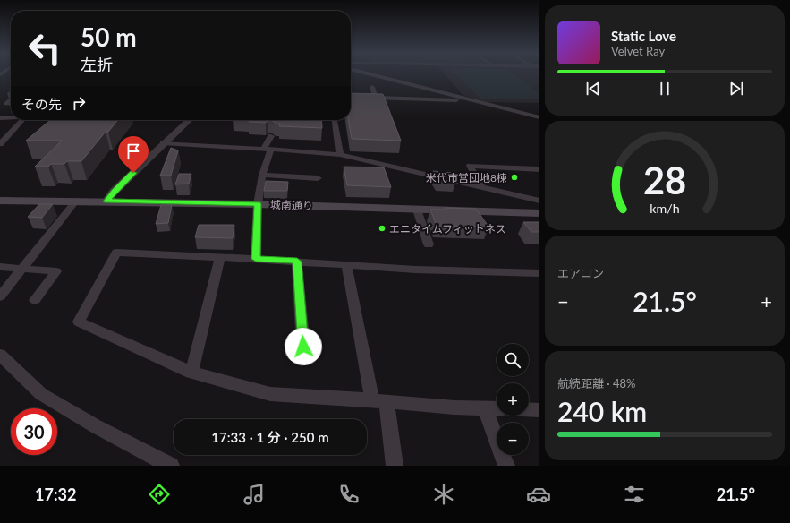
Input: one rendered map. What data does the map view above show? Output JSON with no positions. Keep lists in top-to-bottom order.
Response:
{
  "streets": {
    "main road": ["城南通り"]
  },
  "places": ["米代市営団地8棟", "エニタイムフィットネス"],
  "page": {
    "turn": ["50 m", "左折"],
    "song": ["Static Love", "Velvet Ray"],
    "then": "その先",
    "tile": [
      "エアコン",
      ["航続距離 · 48%", "240 km"]
    ],
    "heat": ["−", "21.5°", "+"],
    "map_buttons": ["+", "−"],
    "limit": "30",
    "trip": "17:33 · 1 分 · 250 m",
    "tabs": ["17:32", "21.5°"],
    "gauge": ["28", "km/h"]
  }
}
